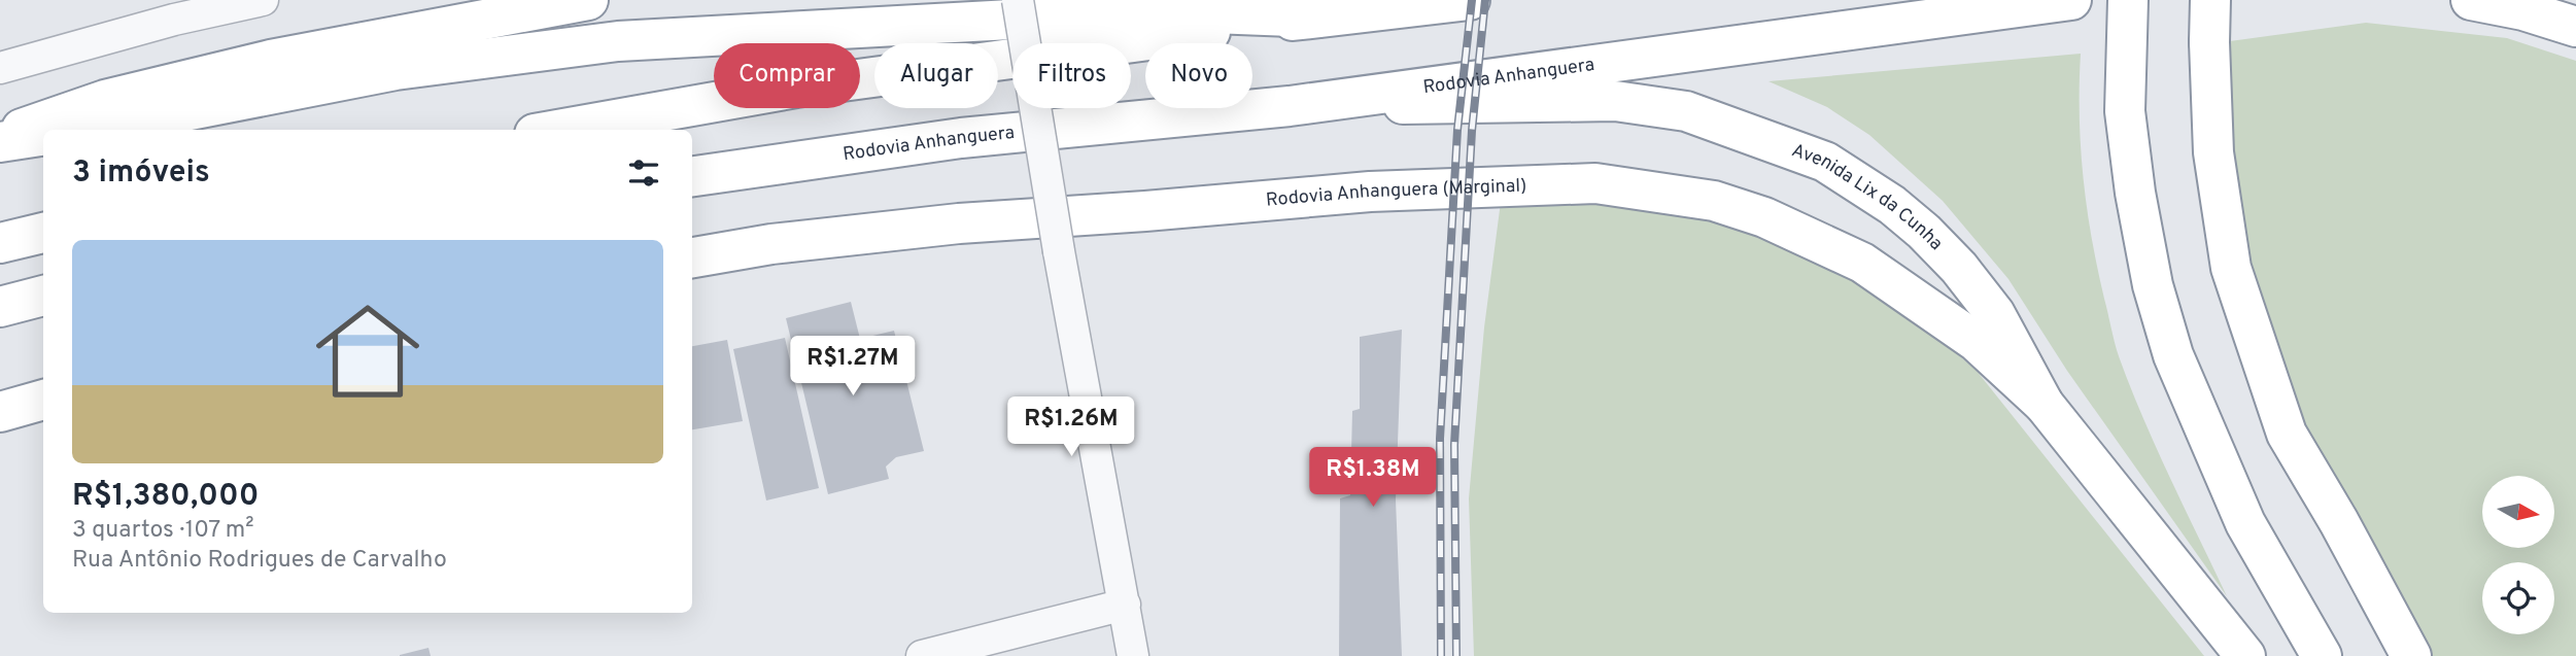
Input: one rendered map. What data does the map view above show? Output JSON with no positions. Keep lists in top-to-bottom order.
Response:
{
  "streets": {
    "highway": ["Rodovia Anhanguera", "Rodovia Anhanguera (Marginal)", "Avenida Lix da Cunha"]
  },
  "crossings": [
    ["Rodovia Anhanguera", "Avenida Lix da Cunha"],
    ["Rodovia Anhanguera (Marginal)", "Avenida Lix da Cunha"]
  ],
  "north": "right",
  "page": {
    "chip": [
      "Comprar",
      "Alugar",
      "Filtros",
      "Novo"
    ],
    "heading": "3 imóveis",
    "list": [
      {
        "name": "R$1,380,000",
        "note": "3 quartos · 107 m² · Rua Antônio Rodrigues de Carvalho"
      }
    ],
    "price": ["R$1.27M", "R$1.26M", "R$1.38M"]
  }
}
